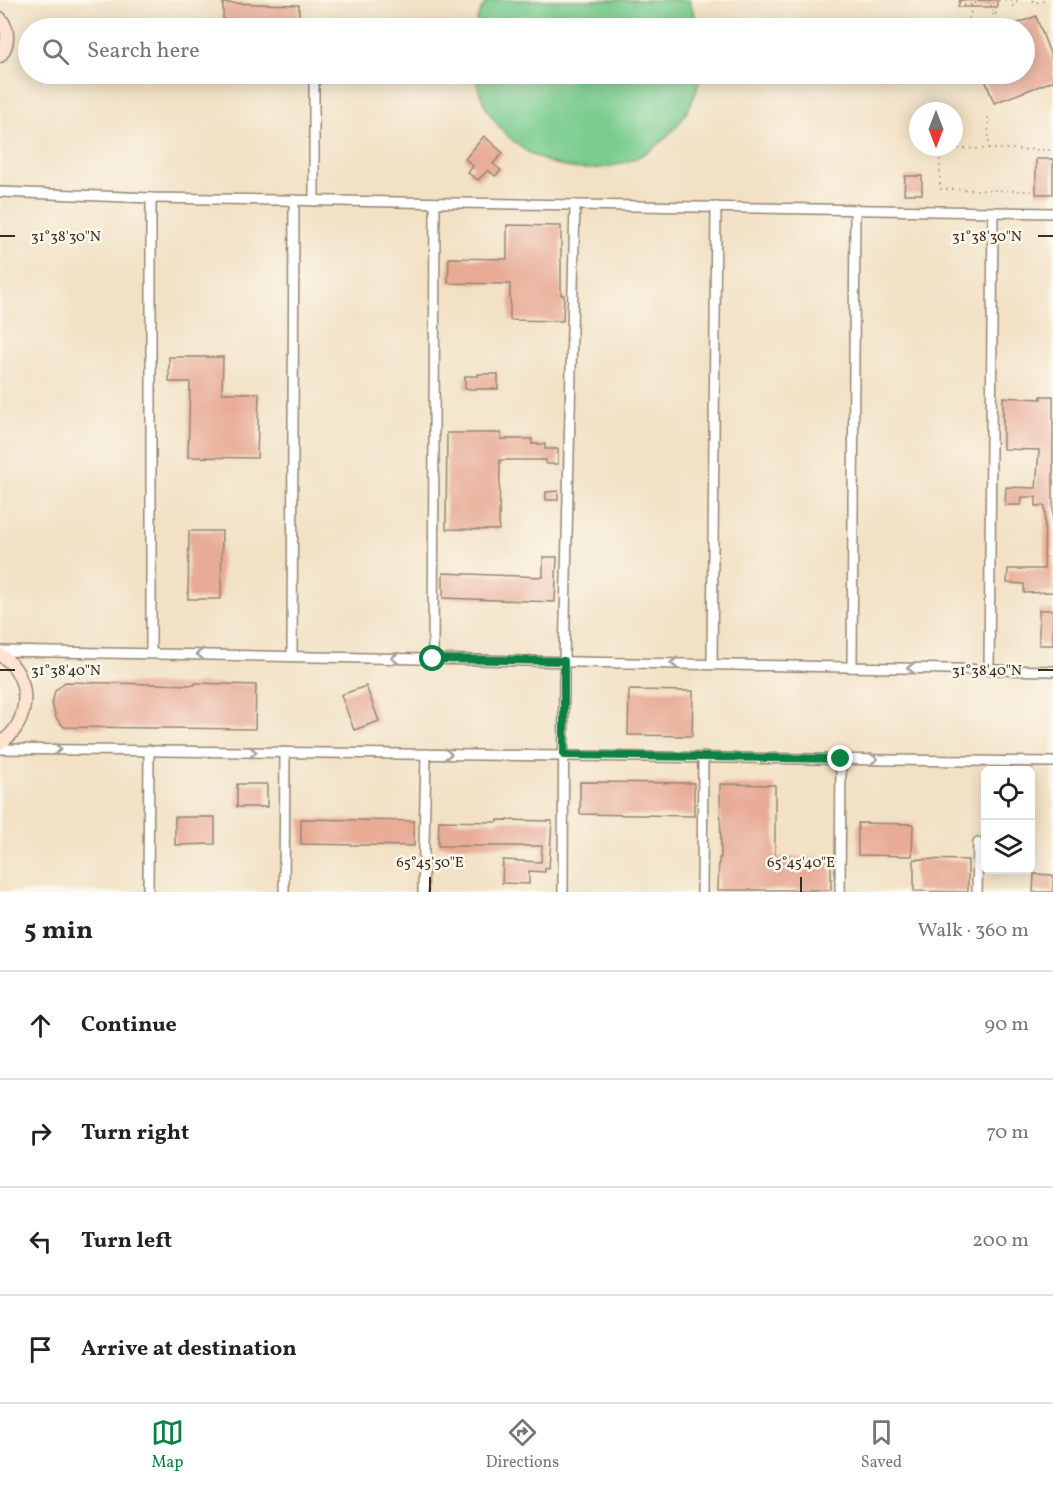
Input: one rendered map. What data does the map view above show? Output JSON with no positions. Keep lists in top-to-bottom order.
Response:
{
  "north": "bottom",
  "page": {
    "search": "Search here",
    "heading": ["5 min", "Walk · 360 m"],
    "list": [
      ["Continue", "90 m"],
      ["Turn right", "70 m"],
      ["Turn left", "200 m"],
      "Arrive at destination"
    ],
    "nav": ["Map", "Directions", "Saved"]
  },
  "coordinates": [
    "31°38'30\"N",
    "31°38'40\"N",
    "65°45'50\"E",
    "65°45'40\"E"
  ]
}
